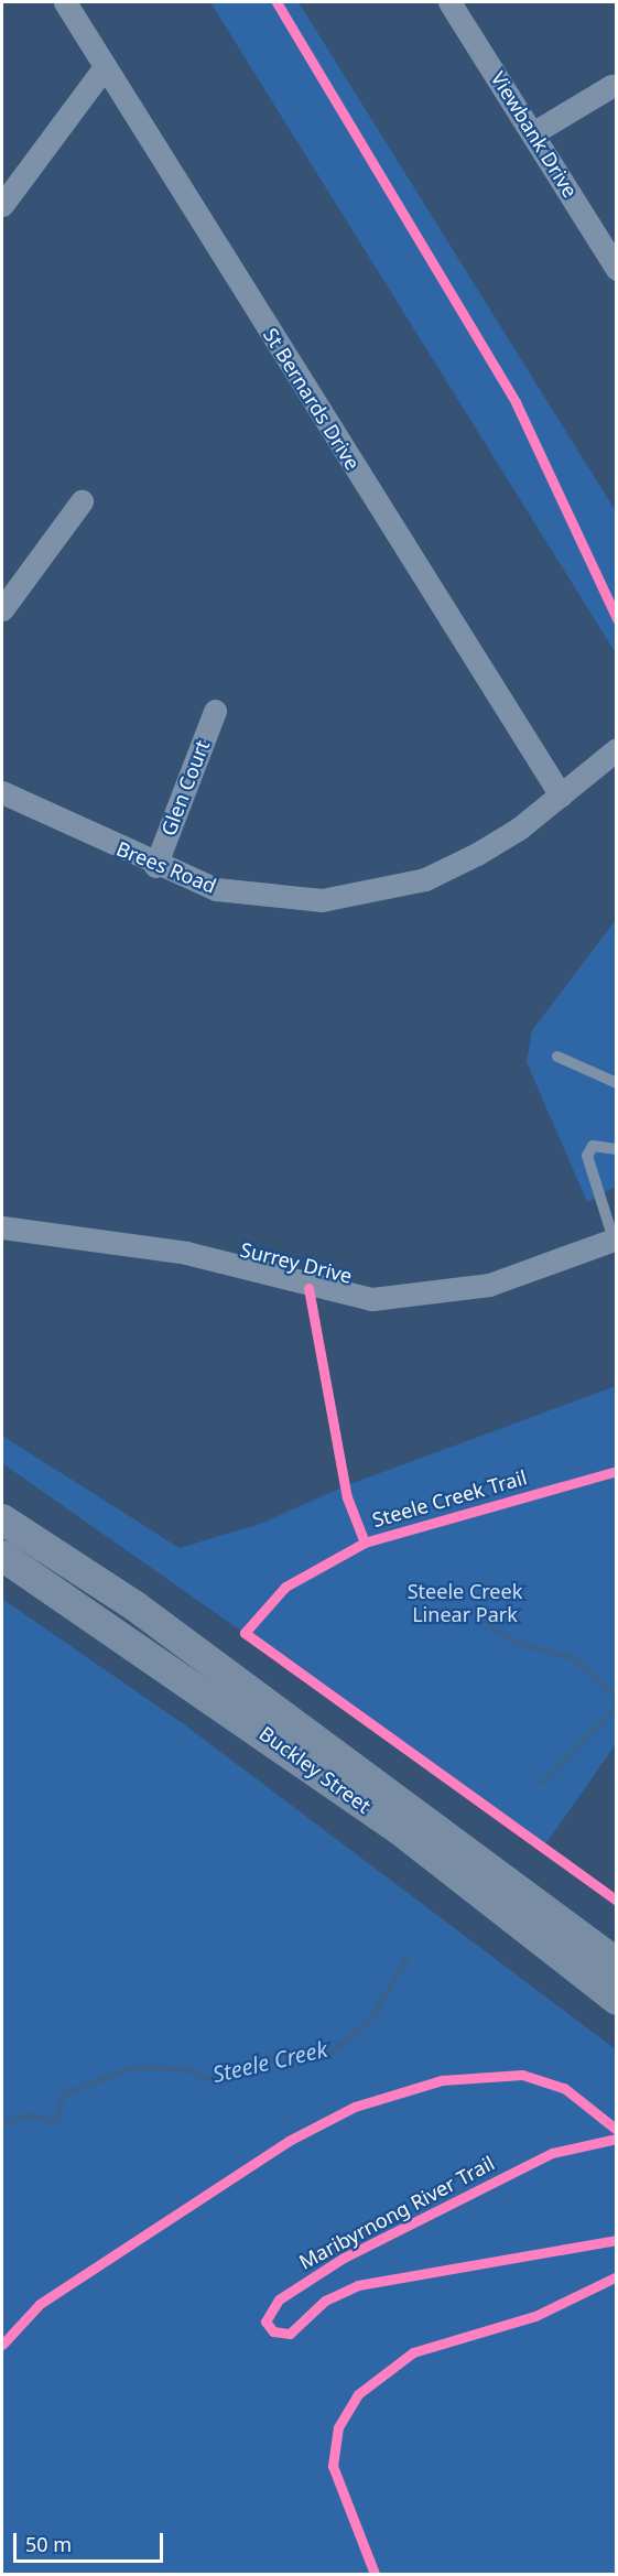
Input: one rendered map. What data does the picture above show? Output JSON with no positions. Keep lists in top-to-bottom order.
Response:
{
  "streets": {
    "main road": ["Buckley Street"],
    "street": [
      "Viewbank Drive",
      "St Bernards Drive",
      "Glen Court",
      "Brees Road",
      "Surrey Drive"
    ],
    "cycle path": ["Steele Creek Trail", "Maribyrnong River Trail"]
  },
  "crossings": [
    ["St Bernards Drive", "Brees Road"],
    ["Glen Court", "Brees Road"]
  ],
  "water": ["Steele Creek"],
  "parks": ["Steele Creek Linear Park"],
  "scale_bar": "50 m"
}
